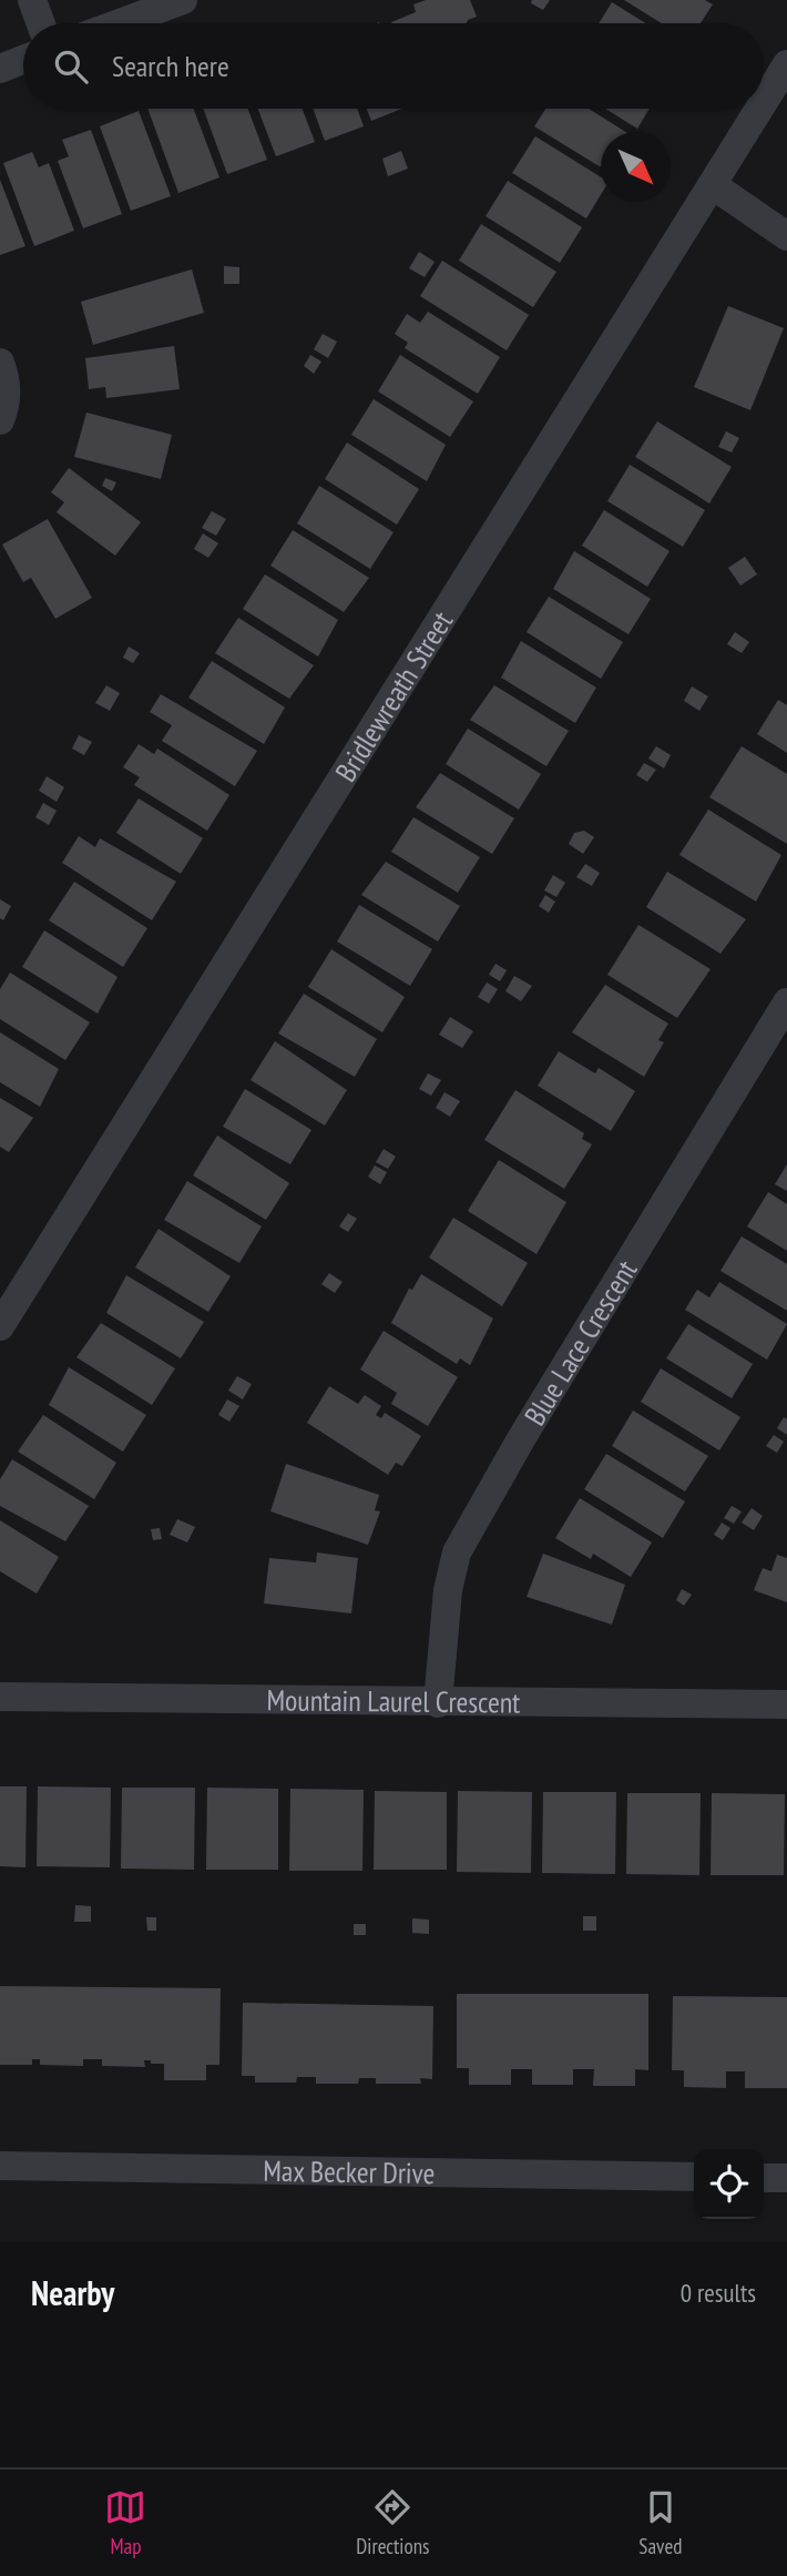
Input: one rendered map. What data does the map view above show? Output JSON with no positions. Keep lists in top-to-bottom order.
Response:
{
  "streets": {
    "street": [
      "Bridlewreath Street",
      "Blue Lace Crescent",
      "Mountain Laurel Crescent",
      "Max Becker Drive"
    ]
  },
  "crossings": [
    ["Blue Lace Crescent", "Mountain Laurel Crescent"]
  ],
  "north": "bottom right",
  "page": {
    "search": "Search here",
    "heading": ["Nearby", "0 results"],
    "nav": ["Map", "Directions", "Saved"]
  }
}
